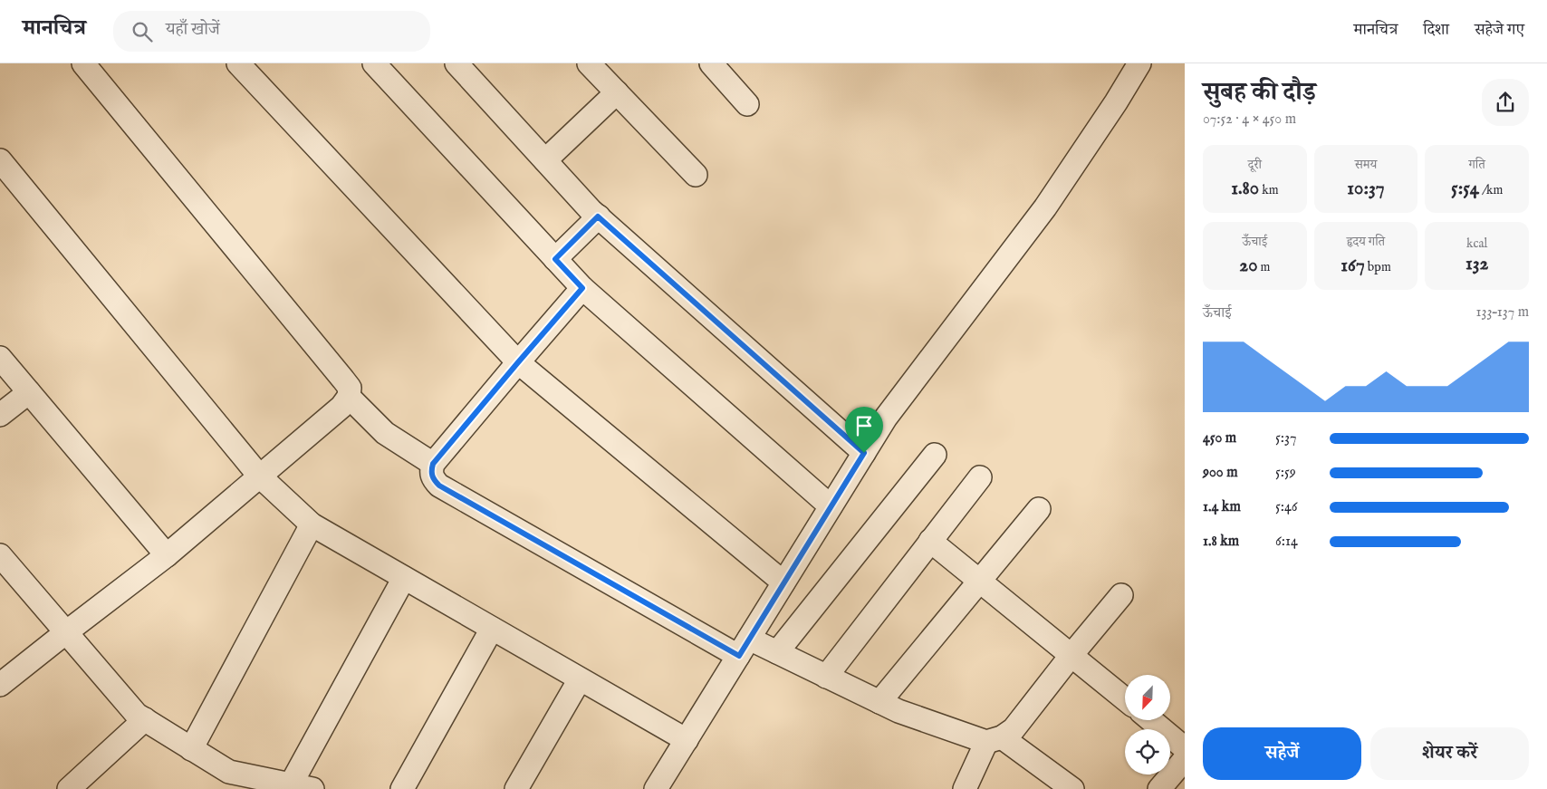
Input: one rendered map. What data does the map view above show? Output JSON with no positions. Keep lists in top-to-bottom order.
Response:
{
  "north": "bottom left",
  "page": {
    "header": "मानचित्र",
    "search": "यहाँ खोजें",
    "nav": ["मानचित्र", "दिशा", "सहेजे गए"],
    "heading": ["सुबह की दौड़", "07:52 · 4 × 450 m"],
    "stats": [
      ["दूरी", "1.80 km"],
      ["समय", "10:37"],
      ["गति", "5:54 /km"],
      ["ऊँचाई", "20 m"],
      ["हृदय गति", "167 bpm"],
      ["kcal", "132"]
    ],
    "chart": ["ऊँचाई", "133–137 m"],
    "list": [
      {
        "name": "450 m",
        "note": "5:37"
      },
      {
        "name": "900 m",
        "note": "5:59"
      },
      {
        "name": "1.4 km",
        "note": "5:46"
      },
      {
        "name": "1.8 km",
        "note": "6:14"
      }
    ],
    "buttons": ["सहेजें", "शेयर करें"]
  }
}
